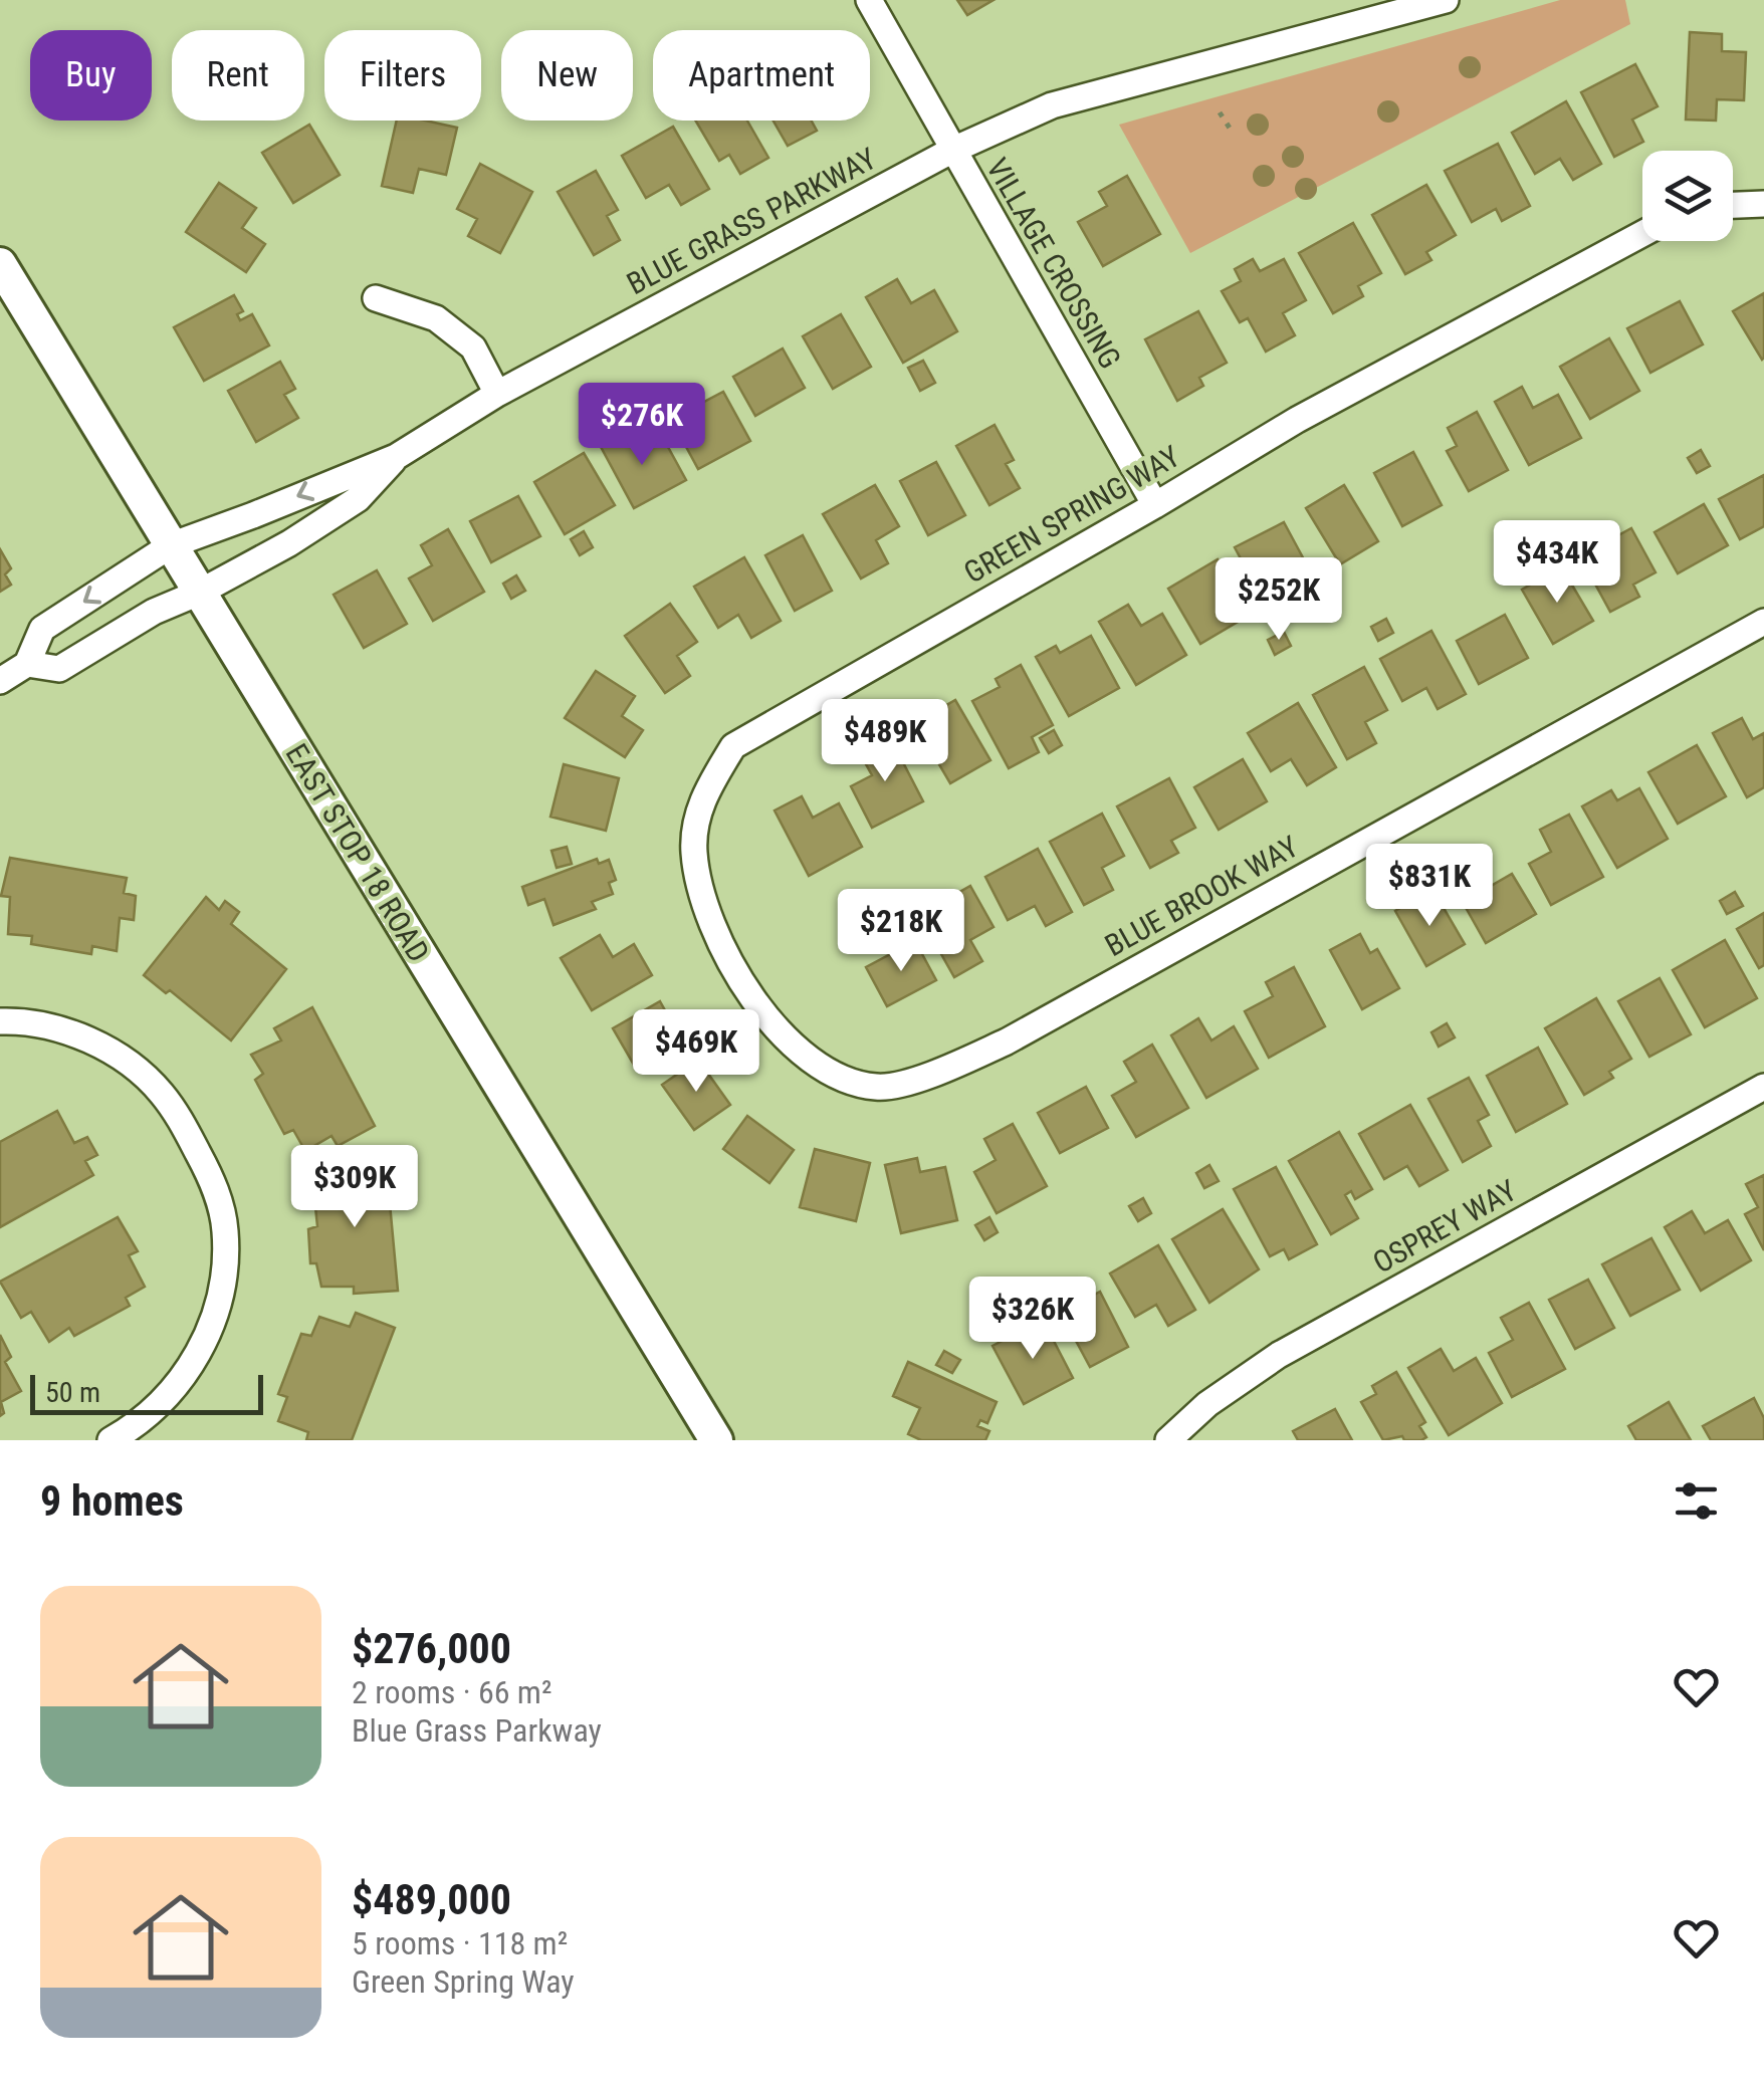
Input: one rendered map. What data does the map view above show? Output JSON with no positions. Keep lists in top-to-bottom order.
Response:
{
  "streets": {
    "street": [
      "BLUE GRASS PARKWAY",
      "VILLAGE CROSSING",
      "GREEN SPRING WAY",
      "EAST STOP 18 ROAD",
      "BLUE BROOK WAY",
      "OSPREY WAY"
    ]
  },
  "crossings": [
    ["BLUE GRASS PARKWAY", "VILLAGE CROSSING"],
    ["BLUE GRASS PARKWAY", "EAST STOP 18 ROAD"],
    ["VILLAGE CROSSING", "GREEN SPRING WAY"],
    ["GREEN SPRING WAY", "BLUE BROOK WAY"]
  ],
  "scale_bar": "50 m",
  "page": {
    "chip": [
      "Buy",
      "Rent",
      "Filters",
      "New",
      "Apartment"
    ],
    "price": [
      "$276K",
      "$434K",
      "$252K",
      "$489K",
      "$831K",
      "$218K",
      "$469K",
      "$309K",
      "$326K"
    ],
    "scale": "50 m",
    "heading": "9 homes",
    "list": [
      {
        "name": "$276,000",
        "note": "2 rooms · 66 m² · Blue Grass Parkway"
      },
      {
        "name": "$489,000",
        "note": "5 rooms · 118 m² · Green Spring Way"
      }
    ]
  }
}
